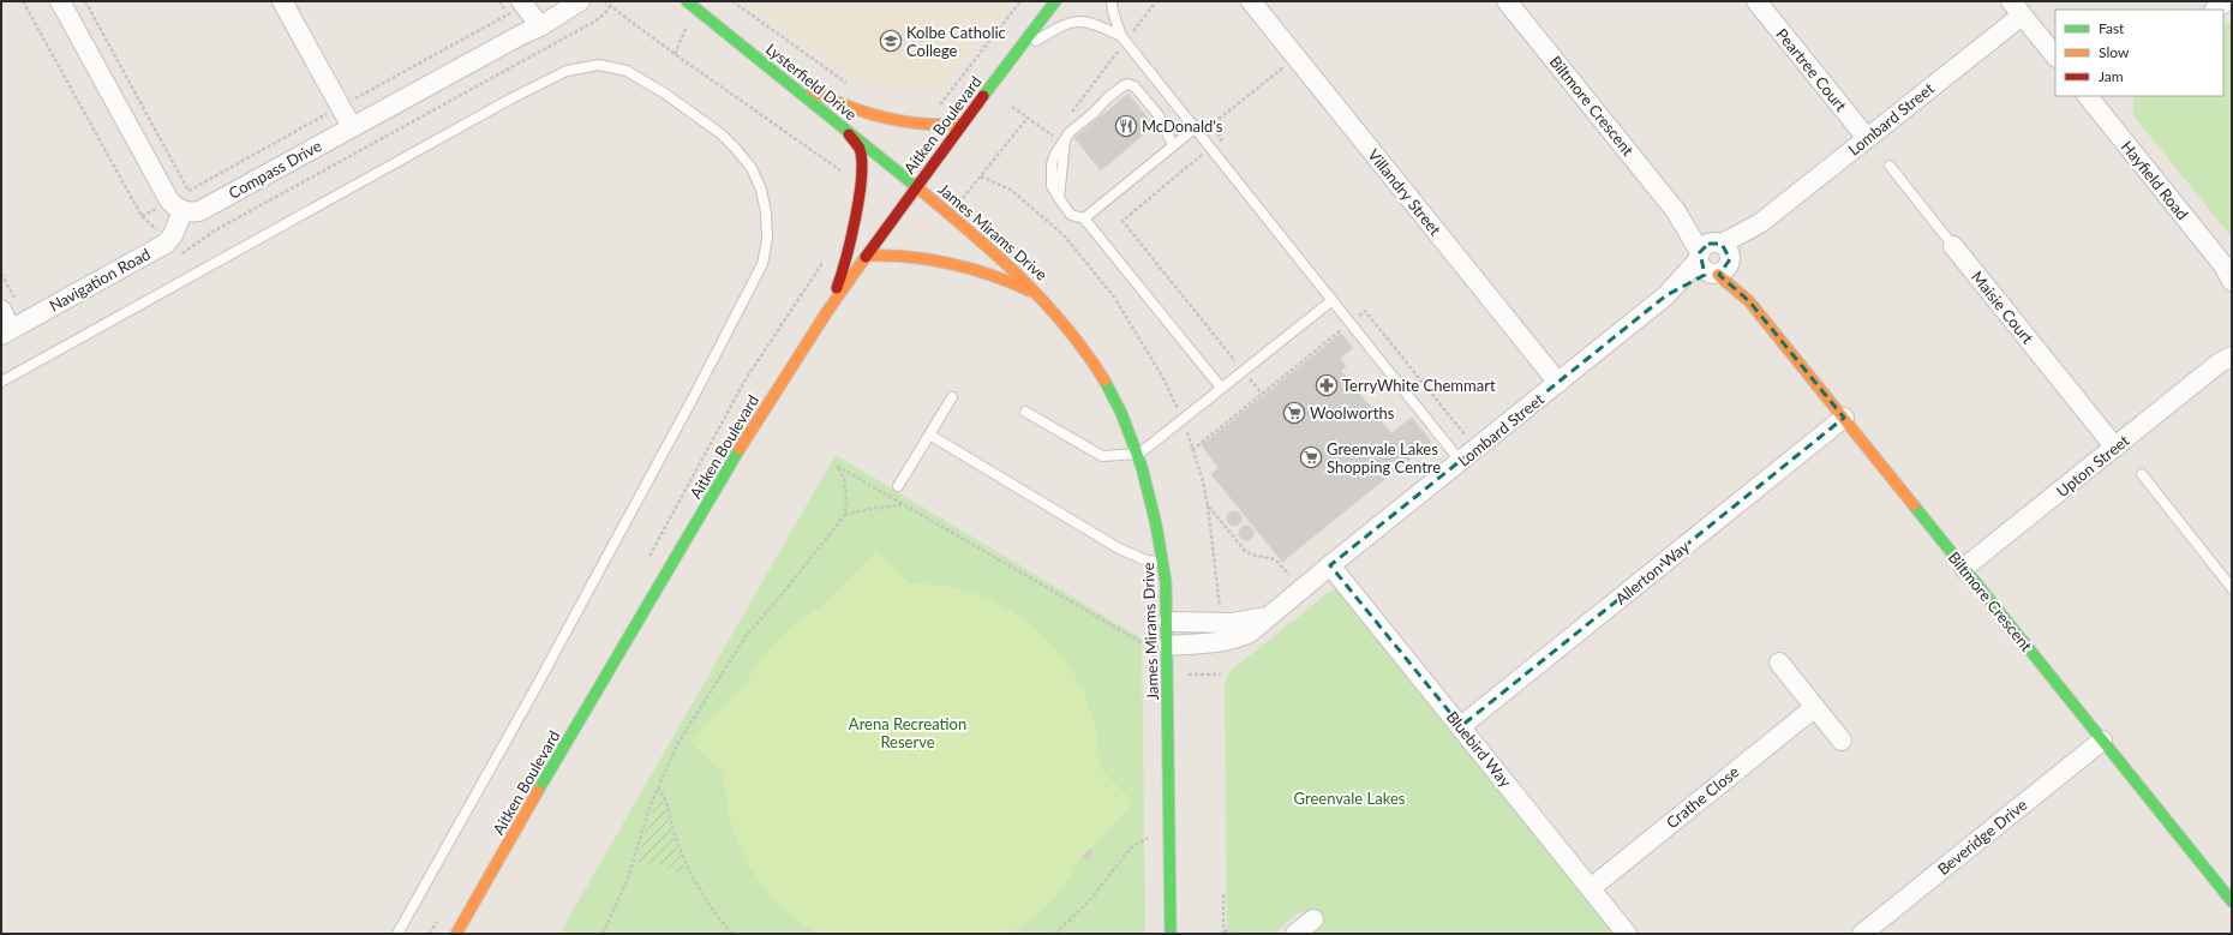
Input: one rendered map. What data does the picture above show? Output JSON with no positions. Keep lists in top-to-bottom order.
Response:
{
  "streets": {
    "street": [
      "Peartree Court",
      "Lysterfield Drive",
      "Biltmore Crescent",
      "Lombard Street",
      "Aitken Boulevard",
      "Compass Drive",
      "Hayfield Road",
      "Villandry Street",
      "James Mirams Drive",
      "Navigation Road",
      "Maisie Court",
      "Upton Street",
      "Allerton Way",
      "Bluebird Way",
      "Crathe Close",
      "Beveridge Drive"
    ]
  },
  "crossings": [
    ["Peartree Court", "Lombard Street"],
    ["Lysterfield Drive", "Aitken Boulevard"],
    ["Lysterfield Drive", "James Mirams Drive"],
    ["Biltmore Crescent", "Lombard Street"],
    ["Biltmore Crescent", "Upton Street"],
    ["Biltmore Crescent", "Allerton Way"],
    ["Biltmore Crescent", "Beveridge Drive"],
    ["Lombard Street", "Villandry Street"],
    ["Lombard Street", "James Mirams Drive"],
    ["Lombard Street", "Bluebird Way"],
    ["Aitken Boulevard", "James Mirams Drive"],
    ["Compass Drive", "Navigation Road"],
    ["Maisie Court", "Upton Street"],
    ["Allerton Way", "Bluebird Way"],
    ["Bluebird Way", "Crathe Close"]
  ],
  "parks": ["Arena Recreation Reserve", "Greenvale Lakes"],
  "places": {
    "school or university": ["Kolbe Catholic College"],
    "restaurant": ["McDonald's"],
    "pharmacy": ["TerryWhite Chemmart"],
    "supermarket": ["Woolworths", "Greenvale Lakes Shopping Centre"]
  },
  "legend": ["Fast", "Slow", "Jam"]
}
